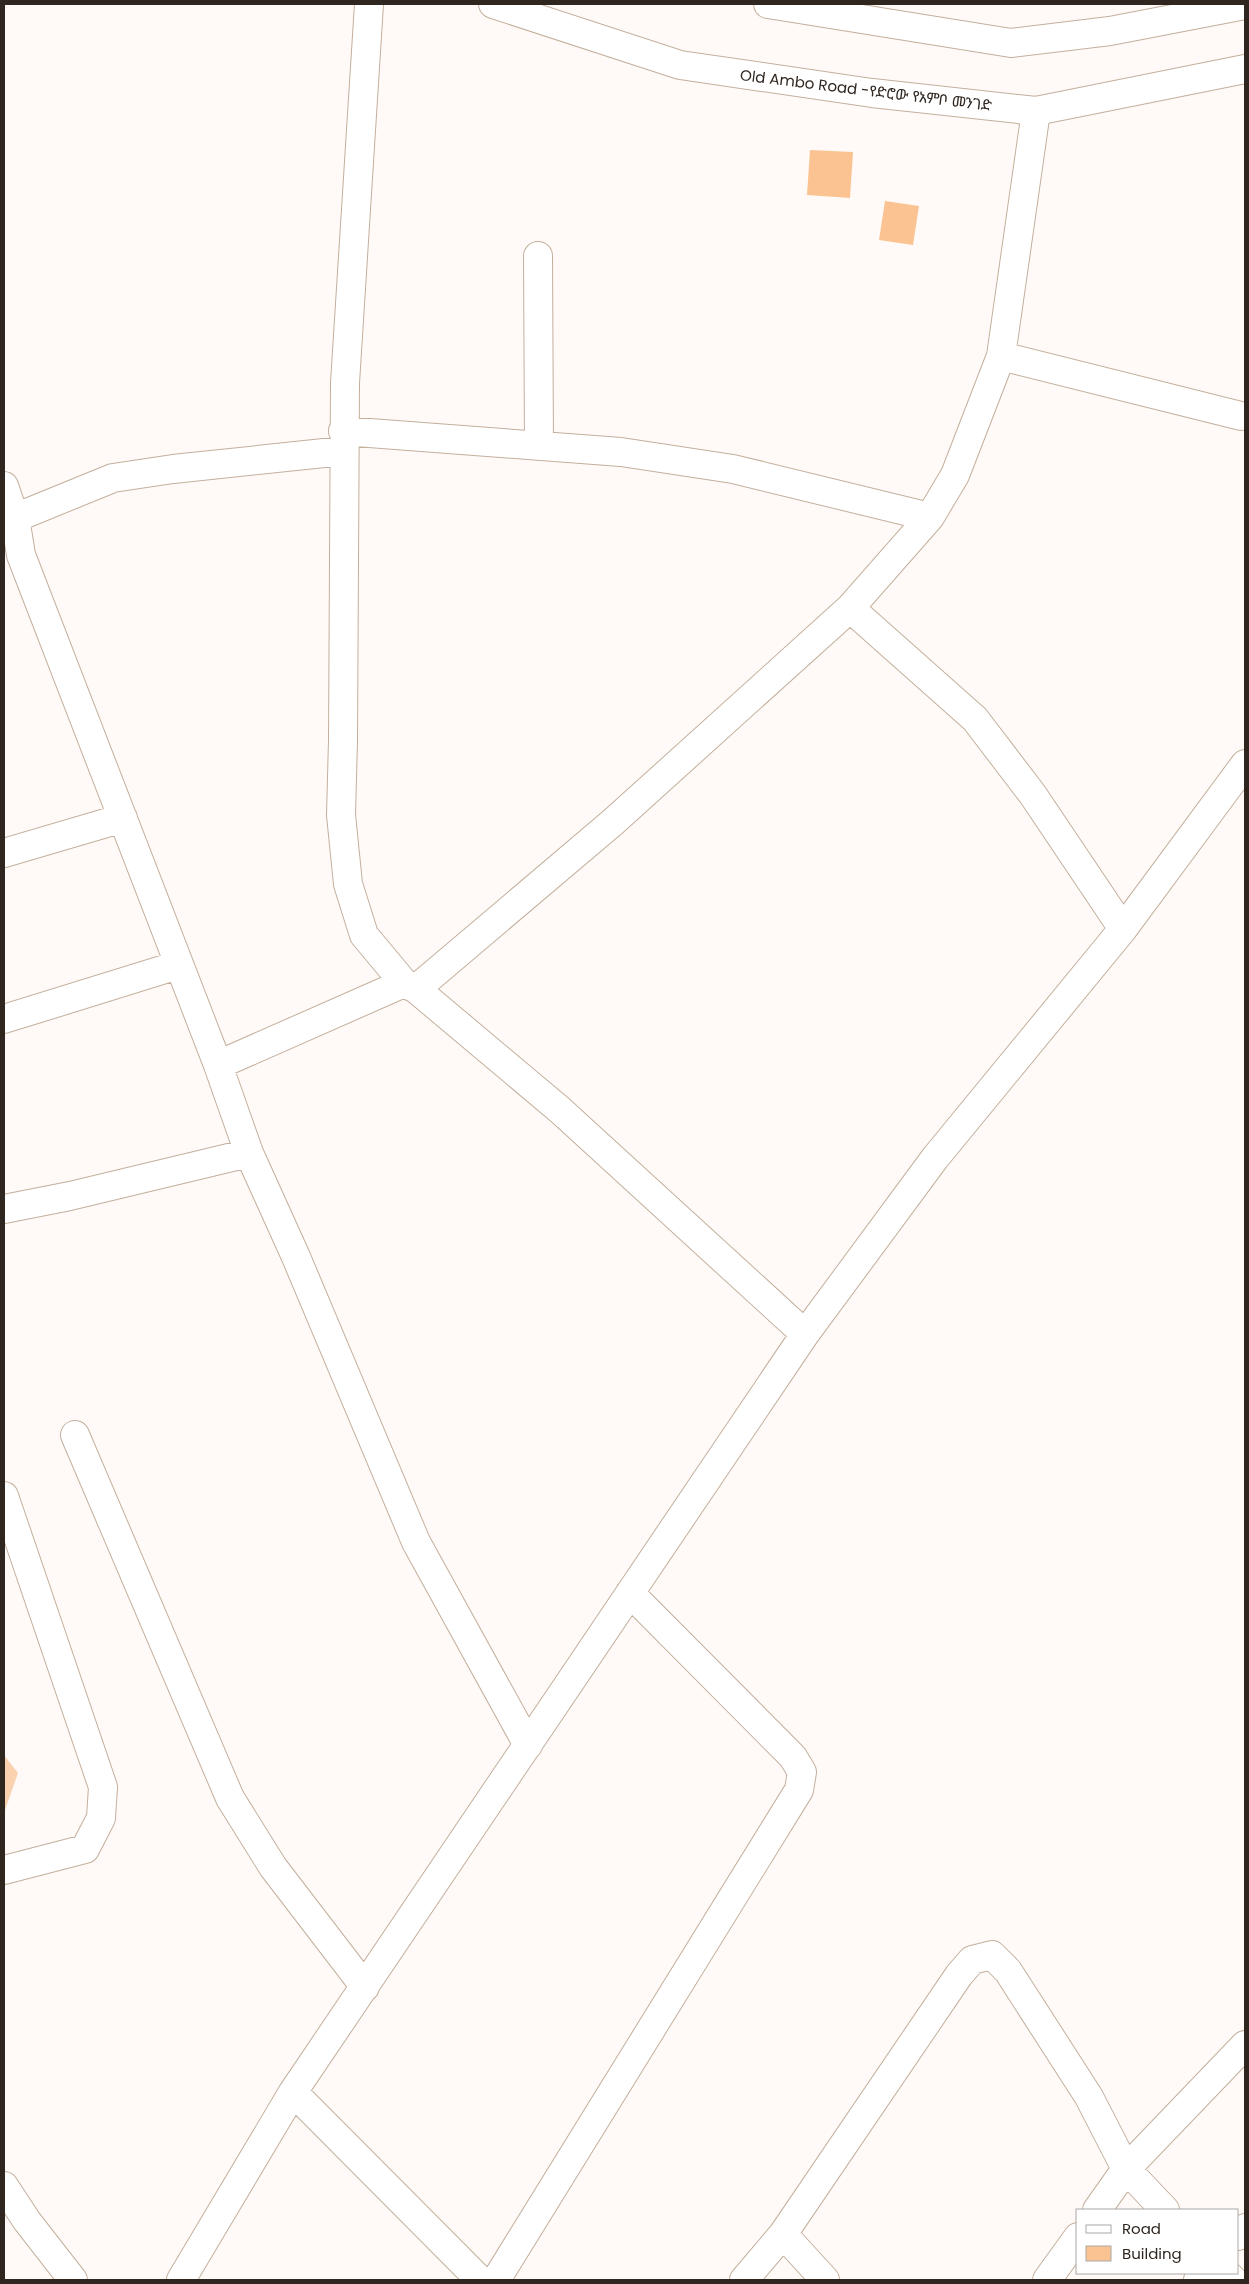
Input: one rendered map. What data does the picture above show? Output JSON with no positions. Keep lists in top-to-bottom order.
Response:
{
  "streets": {
    "street": ["Old Ambo Road -የድሮው የአምቦ መንገድ"]
  },
  "legend": ["Road", "Building"]
}
